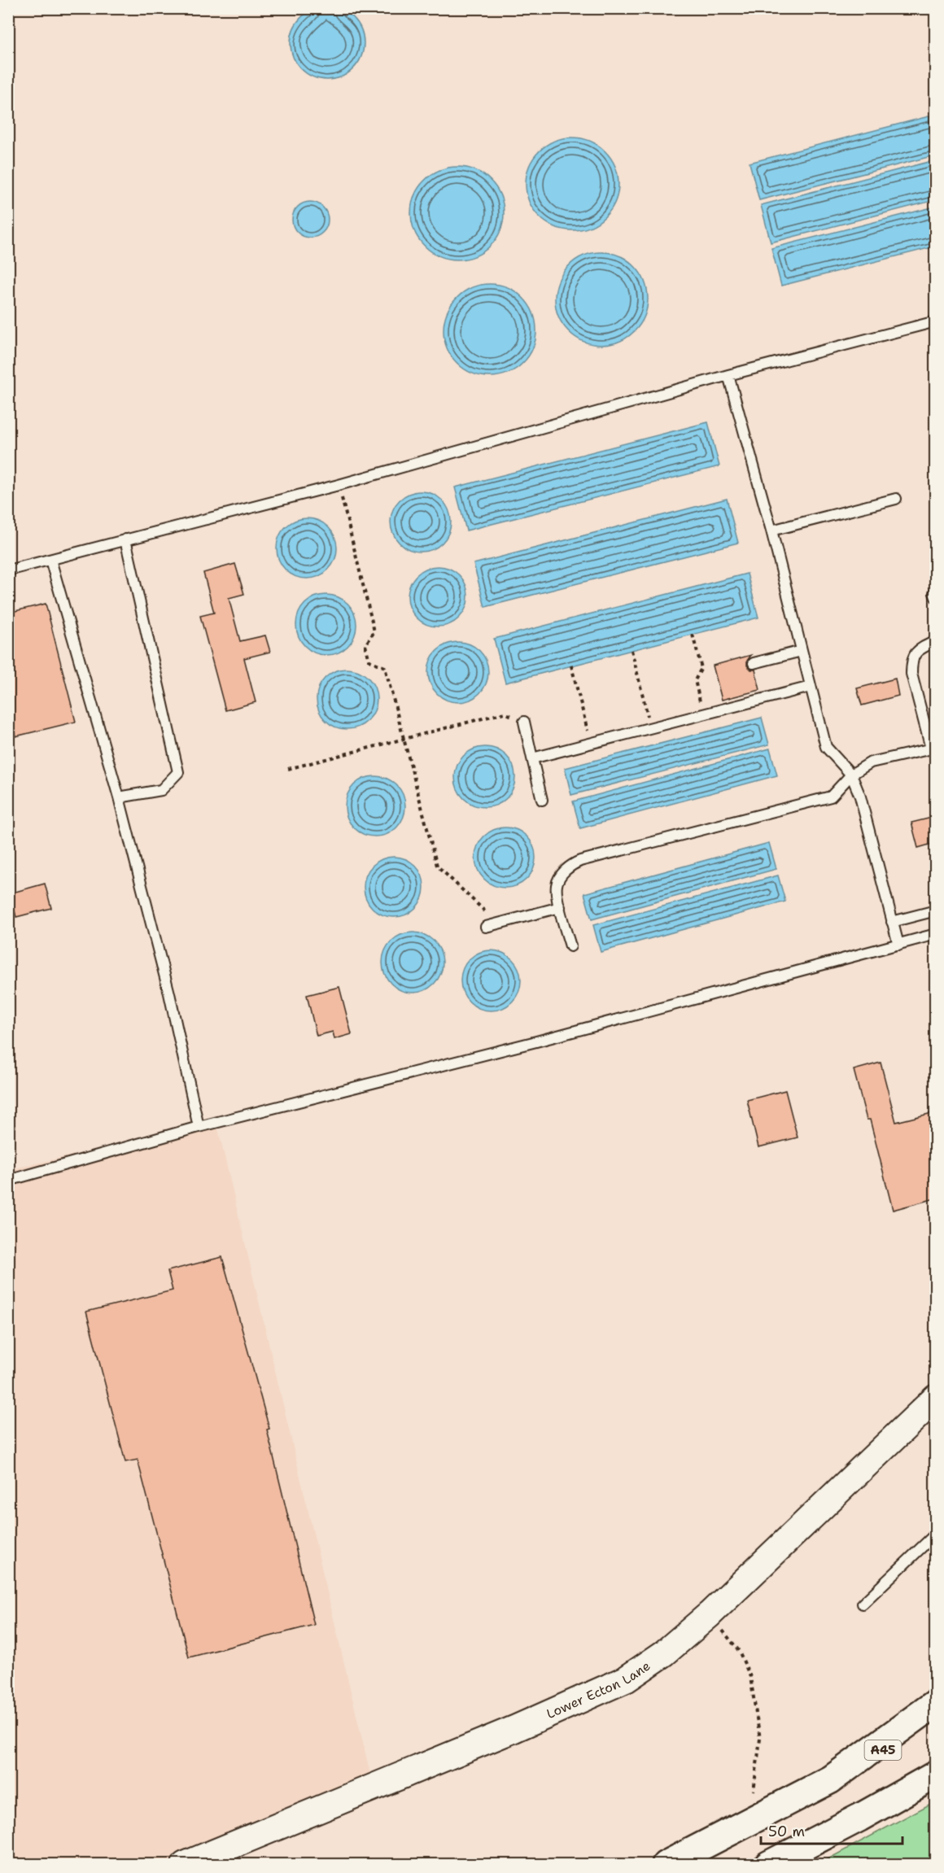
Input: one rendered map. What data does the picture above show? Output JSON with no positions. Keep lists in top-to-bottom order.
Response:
{
  "streets": {
    "highway": ["A45"],
    "street": ["Lower Ecton Lane"]
  },
  "scale_bar": "50 m"
}
